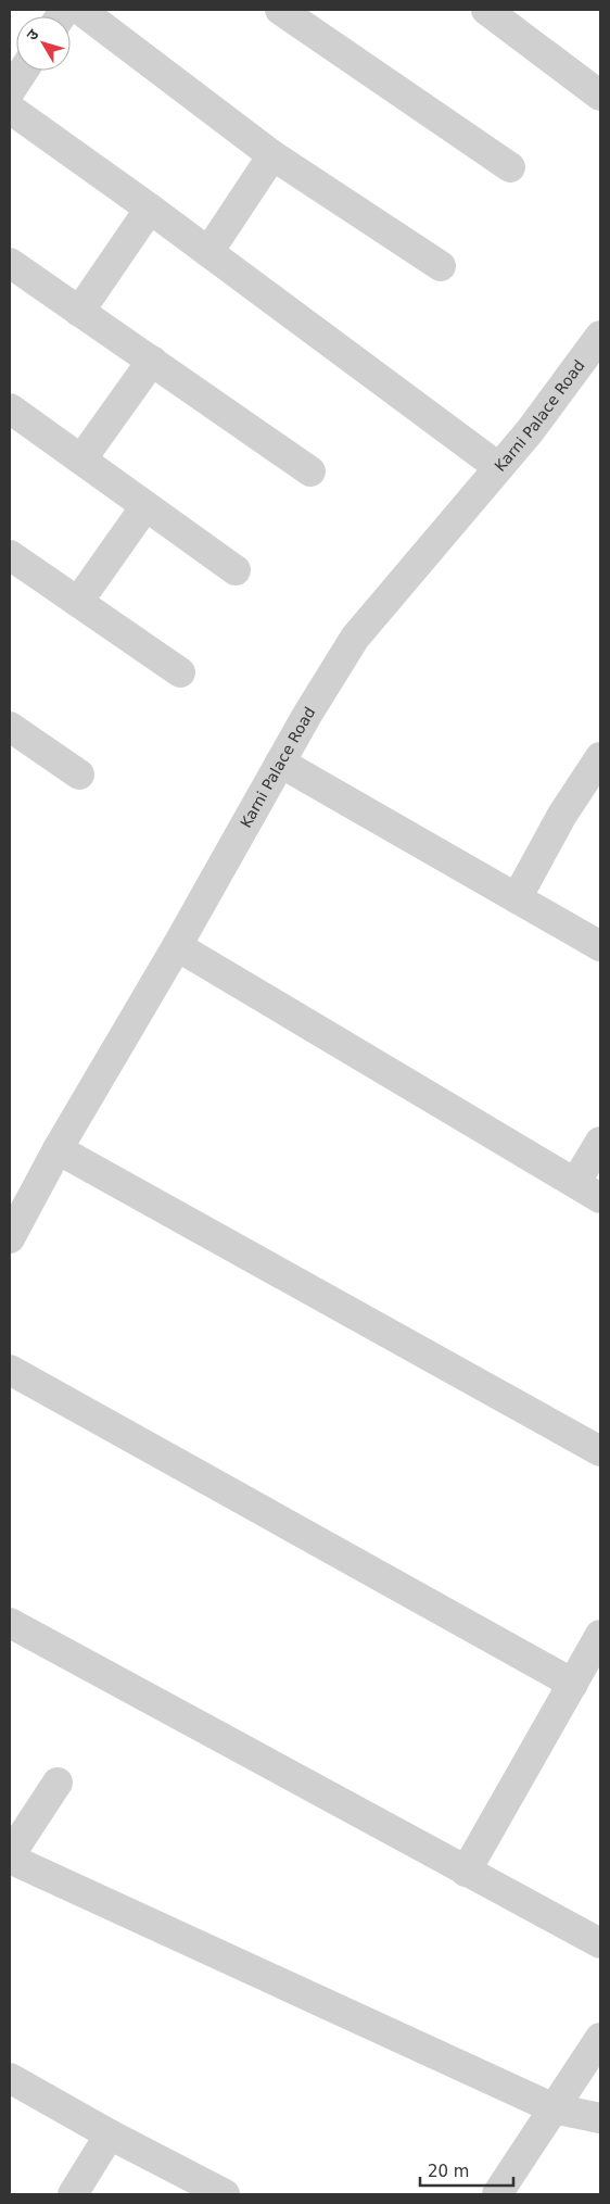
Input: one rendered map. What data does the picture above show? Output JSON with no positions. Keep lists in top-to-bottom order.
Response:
{
  "streets": {
    "street": ["Karni Palace Road"]
  },
  "scale_bar": "20 m",
  "north": "top left"
}
